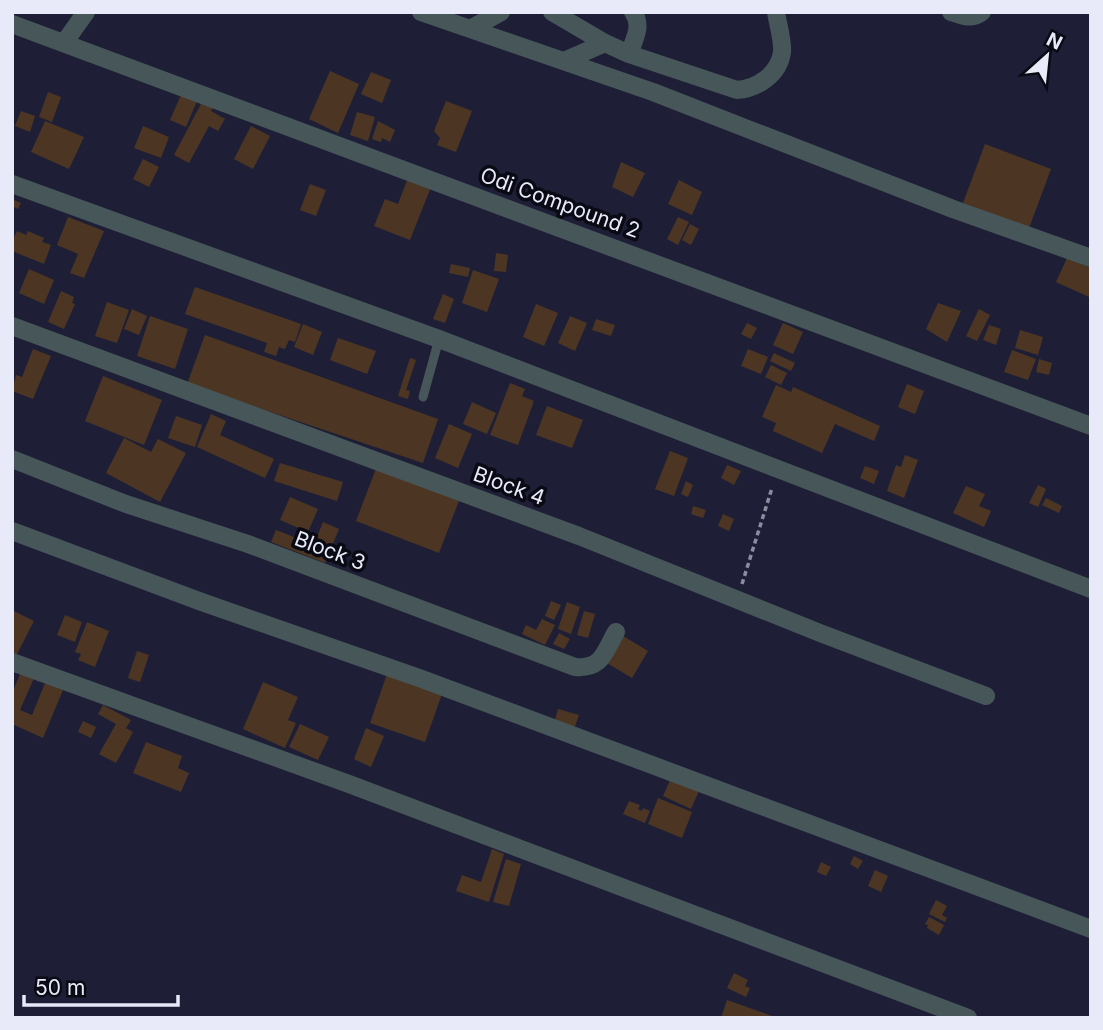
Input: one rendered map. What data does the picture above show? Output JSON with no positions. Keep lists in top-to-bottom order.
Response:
{
  "streets": {
    "street": ["Odi Compound 2", "Block 4", "Block 3"]
  },
  "scale_bar": "50 m",
  "north": "top right"
}
